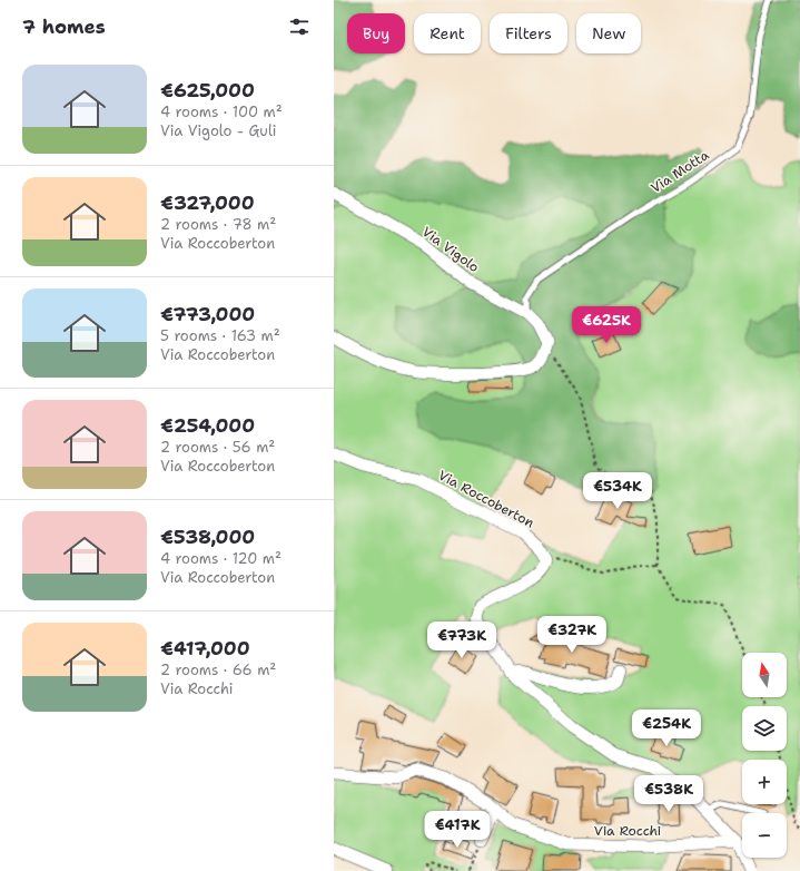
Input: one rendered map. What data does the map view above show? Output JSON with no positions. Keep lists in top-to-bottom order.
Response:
{
  "streets": {
    "street": ["Via Vigolo", "Via Roccoberton", "Via Rocchi"],
    "lane": ["Via Motta"]
  },
  "crossings": [
    ["Via Motta", "Via Vigolo"]
  ],
  "north": "top",
  "page": {
    "heading": "7 homes",
    "chip": [
      "Buy",
      "Rent",
      "Filters",
      "New"
    ],
    "list": [
      {
        "name": "€625,000",
        "note": "4 rooms · 100 m² · Via Vigolo - Guli"
      },
      {
        "name": "€327,000",
        "note": "2 rooms · 78 m² · Via Roccoberton"
      },
      {
        "name": "€773,000",
        "note": "5 rooms · 163 m² · Via Roccoberton"
      },
      {
        "name": "€254,000",
        "note": "2 rooms · 56 m² · Via Roccoberton"
      },
      {
        "name": "€538,000",
        "note": "4 rooms · 120 m² · Via Roccoberton"
      },
      {
        "name": "€417,000",
        "note": "2 rooms · 66 m² · Via Rocchi"
      }
    ],
    "price": [
      "€625K",
      "€534K",
      "€327K",
      "€773K",
      "€254K",
      "€538K",
      "€417K"
    ],
    "map_buttons": ["+", "−"]
  }
}
